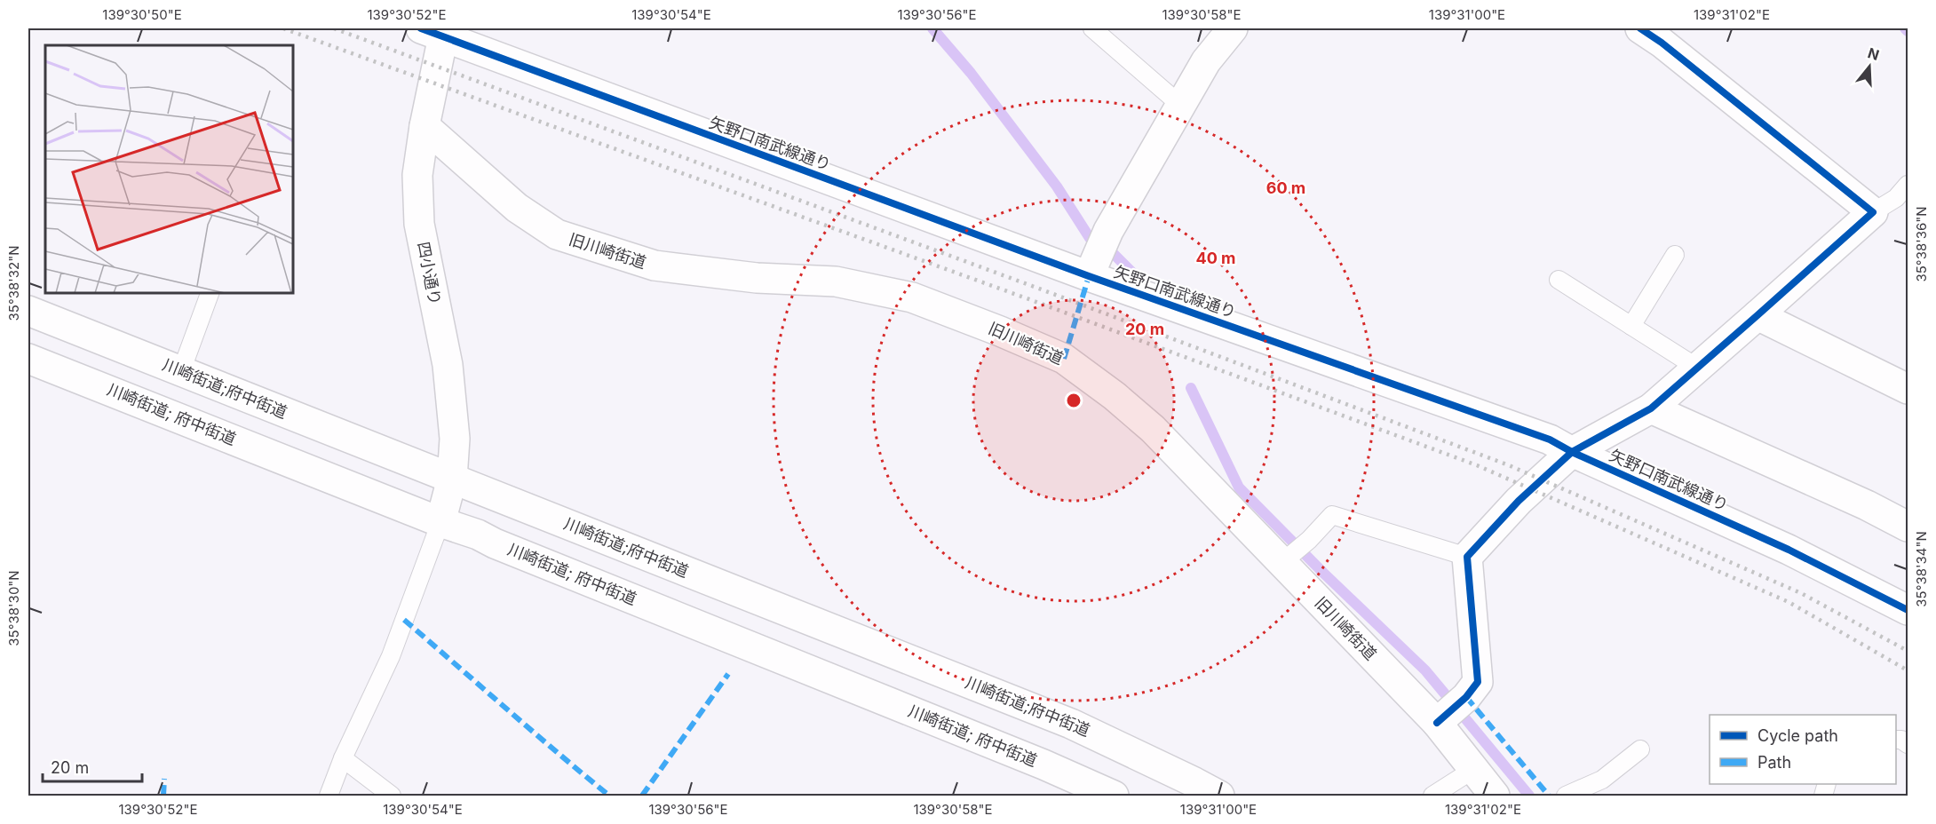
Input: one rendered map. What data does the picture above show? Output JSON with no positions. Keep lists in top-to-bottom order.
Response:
{
  "streets": {
    "street": [
      "矢野口南武線通り",
      "旧川崎街道",
      "四小通り",
      "川崎街道;府中街道",
      "川崎街道; 府中街道"
    ]
  },
  "crossings": [
    ["矢野口南武線通り", "四小通り"],
    ["旧川崎街道", "四小通り"],
    ["四小通り", "川崎街道;府中街道"],
    ["四小通り", "川崎街道; 府中街道"]
  ],
  "legend": ["Cycle path", "Path"],
  "scale_bar": "20 m",
  "north": "top",
  "coordinates": [
    "139°30'50\"E",
    "139°30'52\"E",
    "139°30'54\"E",
    "139°30'56\"E",
    "139°30'58\"E",
    "139°31'00\"E",
    "139°31'02\"E",
    "35°38'36\"N",
    "35°38'32\"N",
    "35°38'34\"N",
    "35°38'30\"N"
  ],
  "rings": ["60 m", "40 m", "20 m"]
}
